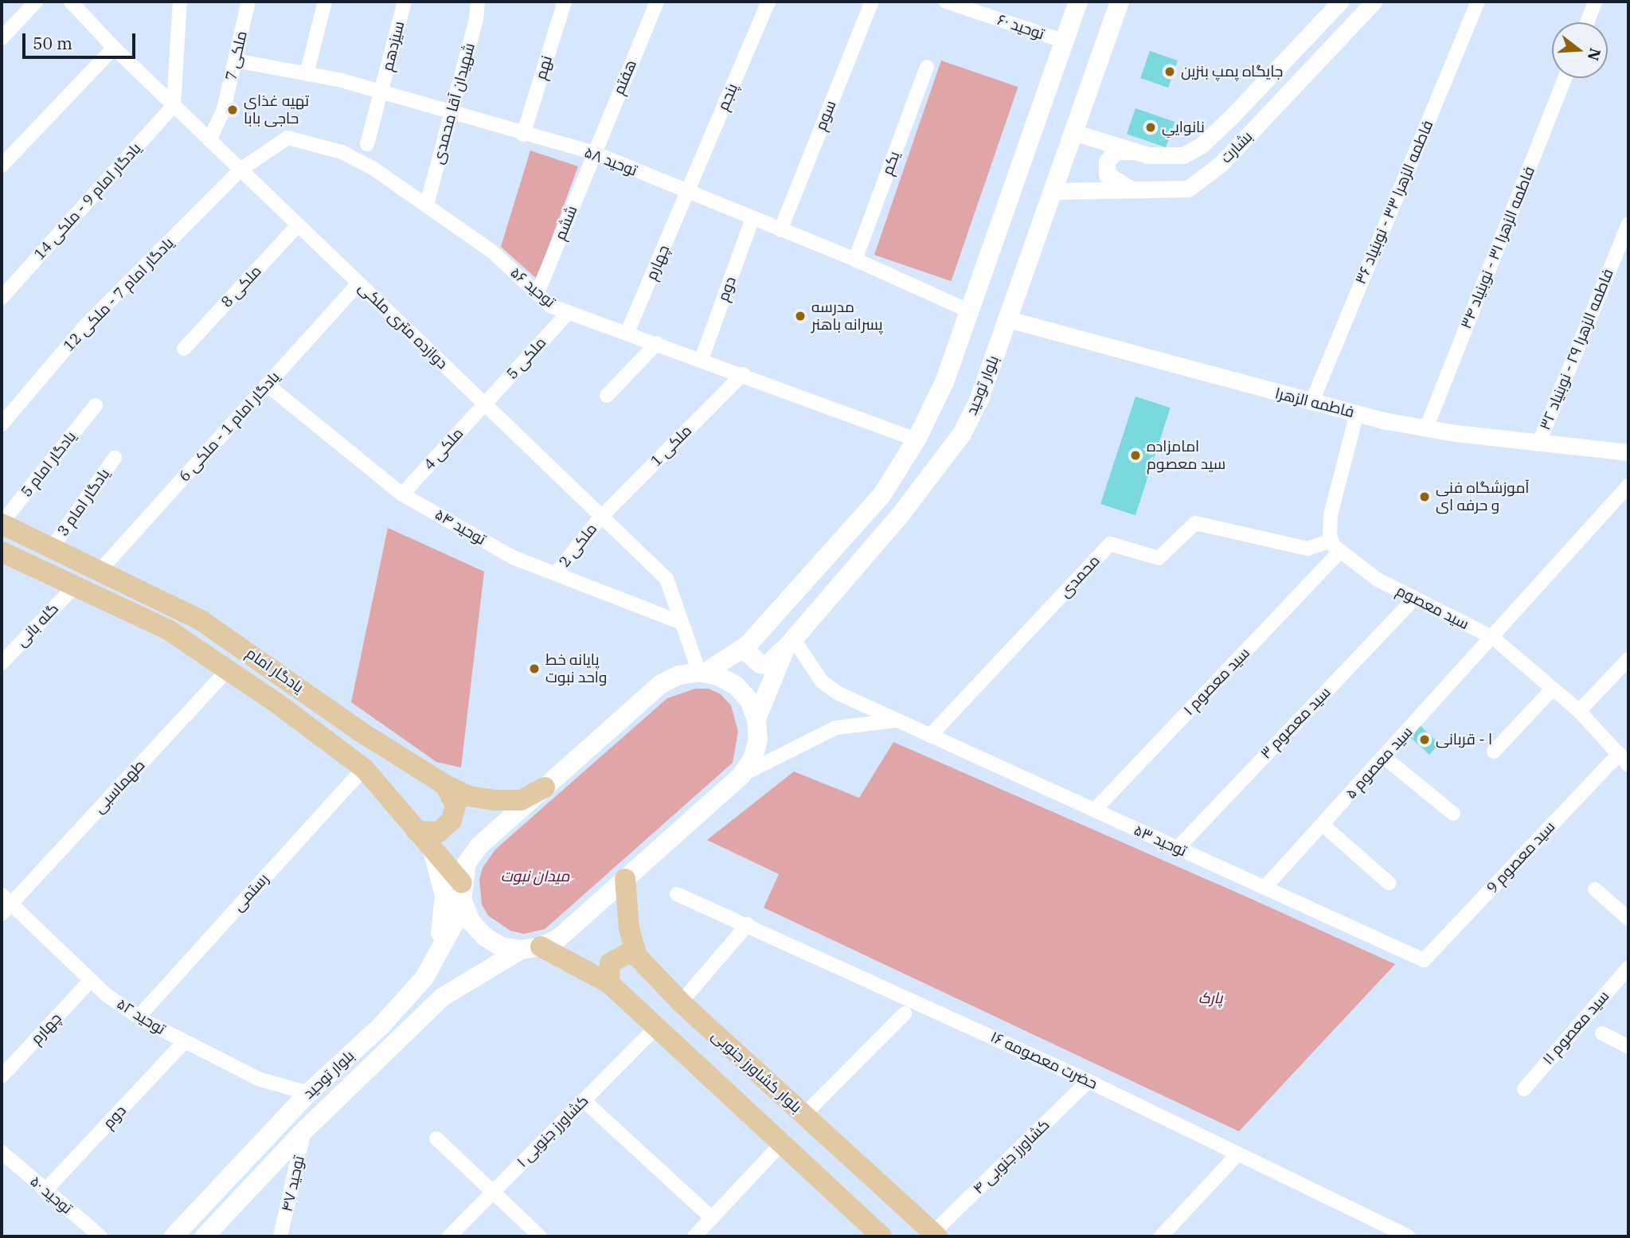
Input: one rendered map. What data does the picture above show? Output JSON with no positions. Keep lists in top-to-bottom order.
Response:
{
  "streets": {
    "main road": ["بلوار توحید", "یادگار امام", "بلوار کشاورز جنوبی"],
    "street": [
      "توحید ۶۰",
      "سیزدهم",
      "ملکی 7",
      "نهم",
      "هفتم",
      "پنجم",
      "شهیدان آقا محمدی",
      "سوم",
      "بشارت",
      "توحید ۵۸",
      "یکم",
      "یادگار امام 9 - ملکی 14",
      "فاطمه الزهرا ۳۳ - نوبنیاد ۳۶",
      "ششم",
      "فاطمه الزهرا ۳۱ - نوبنیاد ۳۴",
      "چهارم",
      "ملکی 8",
      "توحید ۵۶",
      "دوم",
      "یادگار امام 7 - ملکی 12",
      "دوازده متری ملکی",
      "فاطمه الزهرا ۲۹ - نوبنیاد ۳۲",
      "ملکی 5",
      "فاطمه الزهرا",
      "یادگار امام 1 - ملکی 6",
      "ملکی 1",
      "ملکی 4",
      "یادگار امام 5",
      "یادگار امام 3",
      "توحید ۵۴",
      "ملکی 2",
      "محمدی",
      "سید معصوم",
      "گله بانی",
      "سید معصوم ۱",
      "سید معصوم ۳",
      "سید معصوم ۵",
      "طهماسبی",
      "توحید ۵۳",
      "سید معصوم 9",
      "رستمی",
      "توحید ۵۲",
      "سید معصوم ۱۱",
      "حضرت معصومه ۱۶",
      "کشاورز جنوبی ۱",
      "کشاورز جنوبی ۴",
      "توحید ۴۷",
      "توحید ۵۰"
    ]
  },
  "crossings": [
    ["سیزدهم", "توحید ۵۸"],
    ["ملکی 7", "توحید ۵۸"],
    ["ملکی 7", "دوازده متری ملکی"],
    ["نهم", "توحید ۵۸"],
    ["هفتم", "توحید ۵۸"],
    ["هفتم", "ششم"],
    ["پنجم", "توحید ۵۸"],
    ["پنجم", "چهارم"],
    ["شهیدان آقا محمدی", "توحید ۵۸"],
    ["شهیدان آقا محمدی", "توحید ۵۶"],
    ["سوم", "توحید ۵۸"],
    ["بشارت", "بلوار توحید"],
    ["توحید ۵۸", "یکم"],
    ["توحید ۵۸", "ششم"],
    ["توحید ۵۸", "چهارم"],
    ["توحید ۵۸", "دوم"],
    ["یادگار امام 9 - ملکی 14", "دوازده متری ملکی"],
    ["فاطمه الزهرا ۳۳ - نوبنیاد ۳۶", "فاطمه الزهرا"],
    ["ششم", "توحید ۵۶"],
    ["فاطمه الزهرا ۳۱ - نوبنیاد ۳۴", "فاطمه الزهرا"],
    ["چهارم", "توحید ۵۶"],
    ["چهارم", "توحید ۵۲"],
    ["ملکی 8", "دوازده متری ملکی"],
    ["توحید ۵۶", "دوم"],
    ["توحید ۵۶", "یادگار امام 7 - ملکی 12"],
    ["توحید ۵۶", "دوازده متری ملکی"],
    ["توحید ۵۶", "ملکی 5"],
    ["توحید ۵۶", "ملکی 1"],
    ["دوم", "توحید ۵۲"],
    ["دوم", "توحید ۵۰"],
    ["یادگار امام 7 - ملکی 12", "دوازده متری ملکی"],
    ["دوازده متری ملکی", "ملکی 5"],
    ["دوازده متری ملکی", "یادگار امام 1 - ملکی 6"],
    ["دوازده متری ملکی", "ملکی 1"],
    ["دوازده متری ملکی", "ملکی 4"],
    ["دوازده متری ملکی", "توحید ۵۴"],
    ["دوازده متری ملکی", "ملکی 2"],
    ["فاطمه الزهرا ۲۹ - نوبنیاد ۳۲", "فاطمه الزهرا"],
    ["ملکی 5", "ملکی 4"],
    ["بلوار توحید", "فاطمه الزهرا"],
    ["بلوار توحید", "یادگار امام"],
    ["بلوار توحید", "توحید ۵۳"],
    ["بلوار توحید", "توحید ۵۲"],
    ["بلوار توحید", "توحید ۴۷"],
    ["یادگار امام 1 - ملکی 6", "توحید ۵۴"],
    ["یادگار امام 1 - ملکی 6", "یادگار امام"],
    ["ملکی 1", "ملکی 2"],
    ["ملکی 4", "توحید ۵۴"],
    ["یادگار امام 5", "یادگار امام"],
    ["یادگار امام 3", "یادگار امام"],
    ["توحید ۵۴", "ملکی 2"],
    ["محمدی", "سید معصوم"],
    ["محمدی", "سید معصوم ۱"],
    ["محمدی", "توحید ۵۳"],
    ["سید معصوم", "سید معصوم ۱"],
    ["سید معصوم", "سید معصوم ۳"],
    ["سید معصوم", "سید معصوم ۵"],
    ["سید معصوم", "سید معصوم 9"],
    ["گله بانی", "یادگار امام"],
    ["یادگار امام", "طهماسبی"],
    ["یادگار امام", "رستمی"],
    ["سید معصوم ۱", "توحید ۵۳"],
    ["سید معصوم ۳", "توحید ۵۳"],
    ["سید معصوم ۵", "توحید ۵۳"],
    ["طهماسبی", "توحید ۵۲"],
    ["توحید ۵۳", "سید معصوم 9"],
    ["رستمی", "توحید ۵۲"],
    ["حضرت معصومه ۱۶", "کشاورز جنوبی ۴"],
    ["بلوار کشاورز جنوبی", "کشاورز جنوبی ۴"]
  ],
  "parks": ["میدان نبوت", "پارک"],
  "places": [
    "جایگاه پمپ بنزین",
    "تهیه غذای حاجی بابا",
    "نانواییِ",
    "مدرسه پسرانه باهنر",
    "امامزاده سید معصوم",
    "آموزشگاه فنی و حرفه ای",
    "پایانه خط واحد نبوت",
    "ا - قربانی"
  ],
  "scale_bar": "50 m",
  "north": "right"
}
